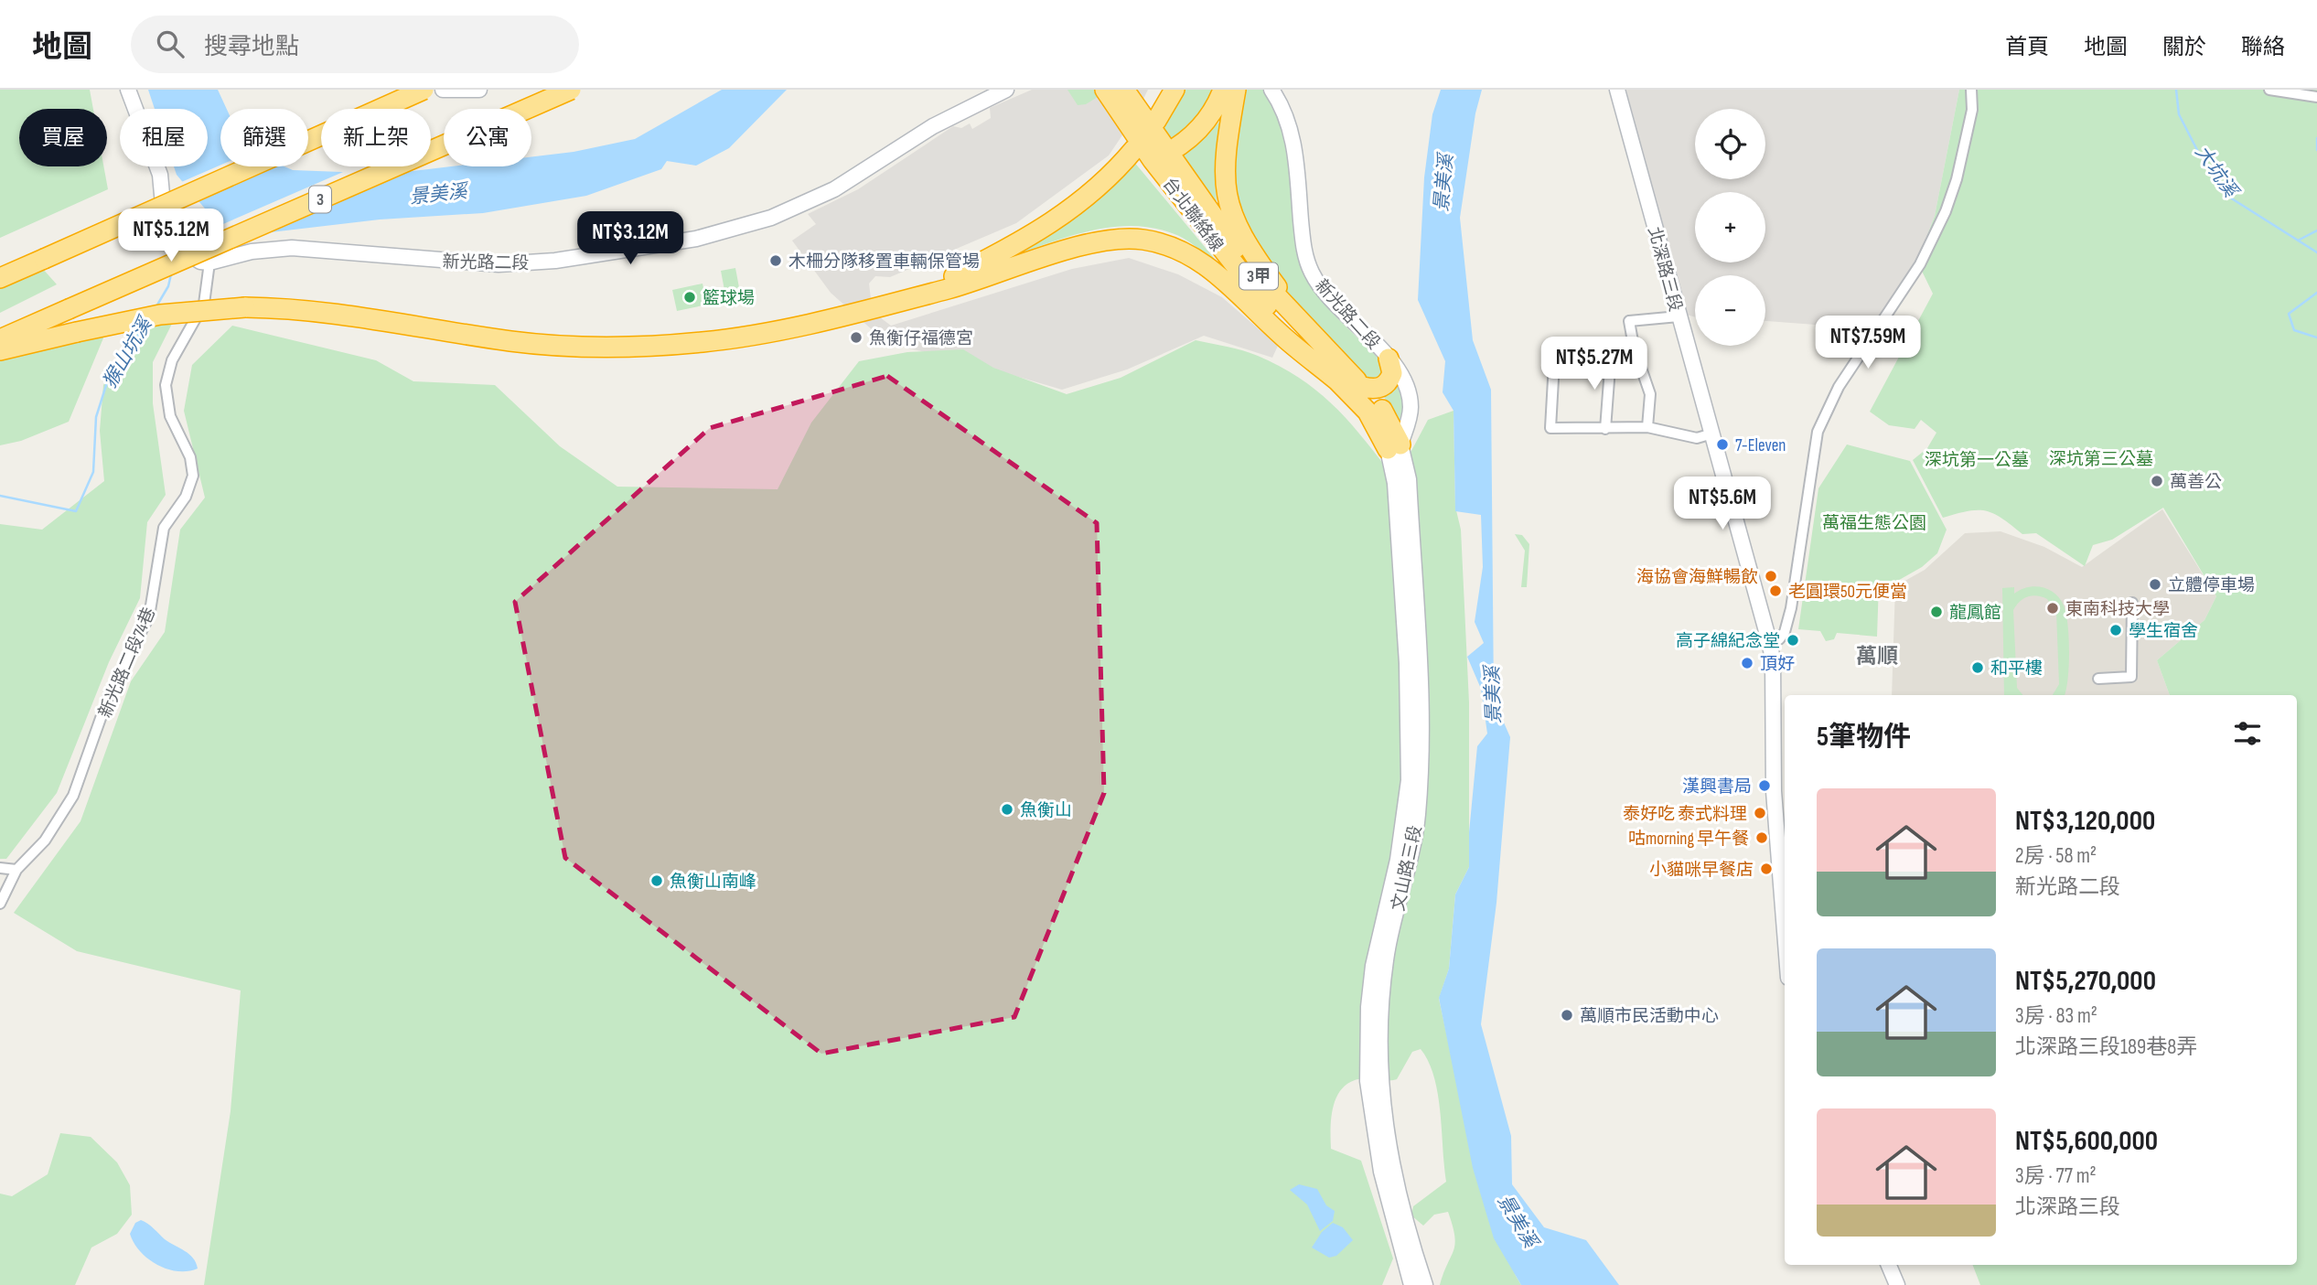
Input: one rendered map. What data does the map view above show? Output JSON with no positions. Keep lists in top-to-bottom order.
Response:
{
  "streets": {
    "highway": ["3", "台北聯絡線", "3甲"],
    "main road": ["新光路二段", "北深路三段", "文山路三段"],
    "street": ["新光路二段74巷"]
  },
  "crossings": [
    ["台北聯絡線", "新光路二段"],
    ["台北聯絡線", "文山路三段"],
    ["新光路二段", "新光路二段74巷"],
    ["新光路二段", "文山路三段"]
  ],
  "districts": ["萬順"],
  "water": ["大坑溪", "景美溪", "猴山坑溪"],
  "parks": ["深坑第三公墓", "深坑第一公墓", "萬福生態公園"],
  "places": [
    "木柵分隊移置車輛保管場",
    "籃球場",
    "魚衡仔福德宮",
    "7-Eleven",
    "萬善公",
    "海協會海鮮暢飲",
    "立體停車場",
    "老圓環50元便當",
    "東南科技大學",
    "龍鳳館",
    "學生宿舍",
    "高子綿紀念堂",
    "頂好",
    "和平樓",
    "漢興書局",
    "魚衡山",
    "泰好吃 泰式料理",
    "咕morning 早午餐",
    "小貓咪早餐店",
    "魚衡山南峰",
    "萬順市民活動中心"
  ],
  "page": {
    "header": "地圖",
    "search": "搜尋地點",
    "nav": [
      "首頁",
      "地圖",
      "關於",
      "聯絡"
    ],
    "map_buttons": ["+", "−"],
    "chip": [
      "買屋",
      "租屋",
      "篩選",
      "新上架",
      "公寓"
    ],
    "price": [
      "NT$5.12M",
      "NT$3.12M",
      "NT$7.59M",
      "NT$5.27M",
      "NT$5.6M"
    ],
    "heading": "5筆物件",
    "list": [
      {
        "name": "NT$3,120,000",
        "note": "2房 · 58 m² · 新光路二段"
      },
      {
        "name": "NT$5,270,000",
        "note": "3房 · 83 m² · 北深路三段189巷8弄"
      },
      {
        "name": "NT$5,600,000",
        "note": "3房 · 77 m² · 北深路三段"
      }
    ]
  }
}
